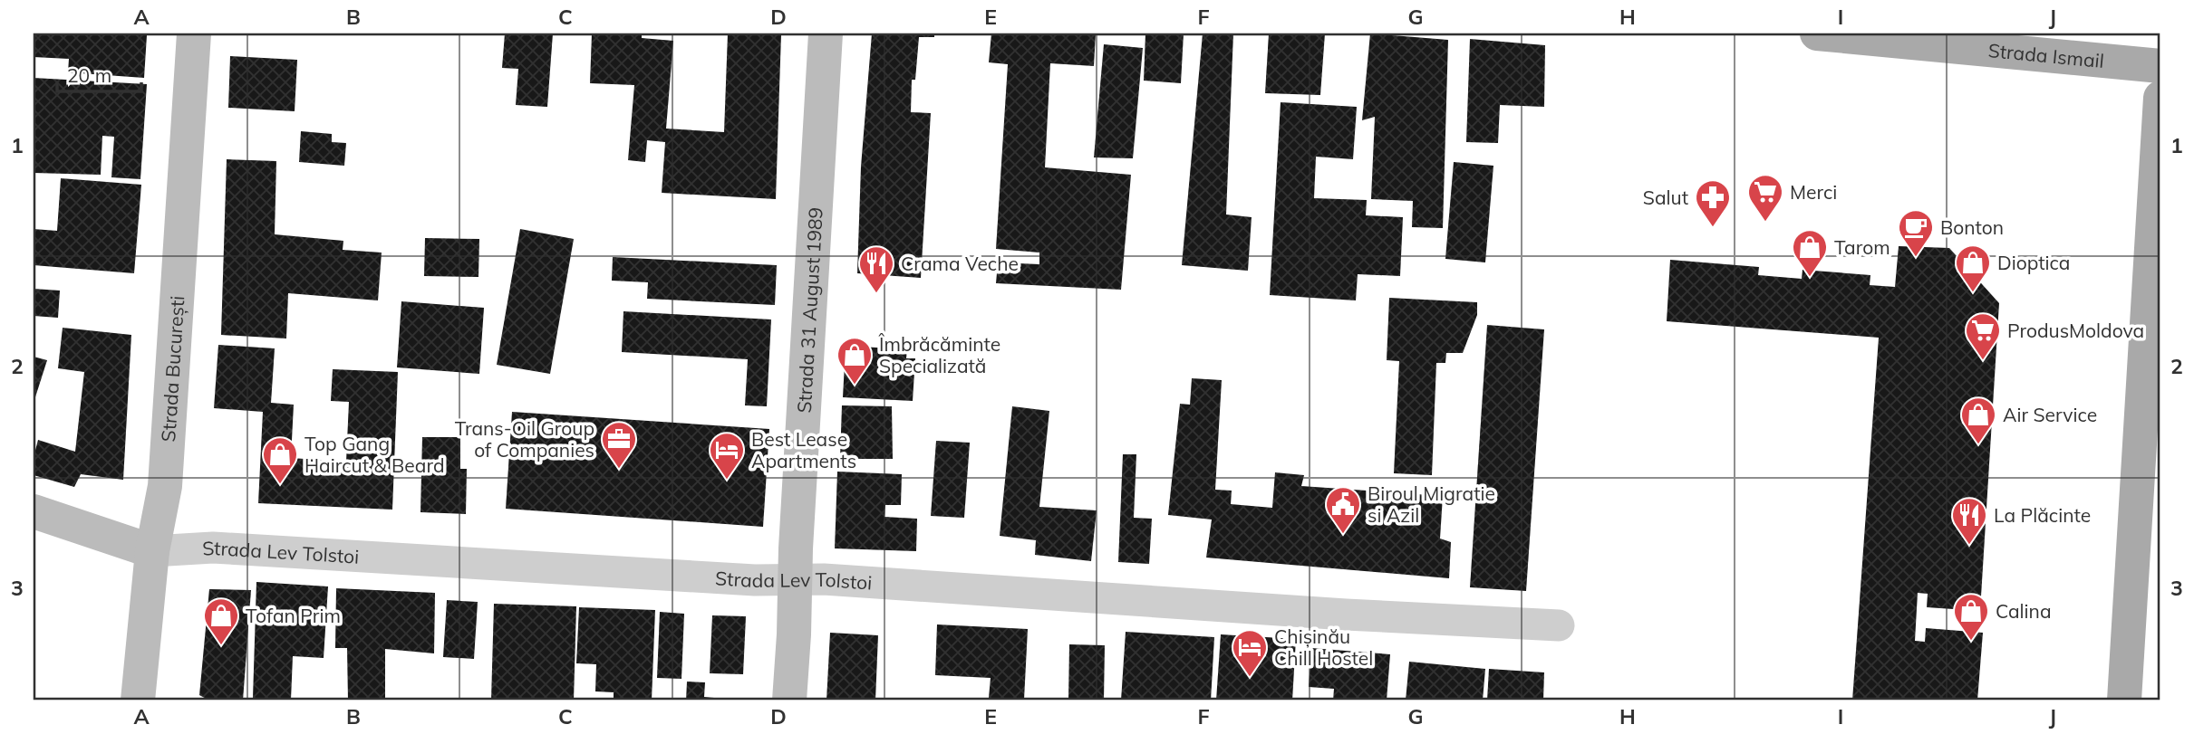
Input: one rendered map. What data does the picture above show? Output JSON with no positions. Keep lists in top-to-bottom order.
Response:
{
  "streets": {
    "main road": [
      "Strada Ismail",
      "Strada 31 August 1989",
      "Strada București",
      "Strada Lev Tolstoi"
    ]
  },
  "crossings": [
    ["Strada 31 August 1989", "Strada Lev Tolstoi"],
    ["Strada București", "Strada Lev Tolstoi"]
  ],
  "places": {
    "supermarket": ["Merci", "ProdusMoldova"],
    "pharmacy": ["Salut"],
    "cafe": ["Bonton"],
    "shop": [
      "Tarom",
      "Dioptica",
      "Îmbrăcăminte Specializată",
      "Air Service",
      "Top Gang Haircut & Beard",
      "Calina",
      "Tofan Prim"
    ],
    "restaurant": ["Crama Veche", "La Plăcinte"],
    "office": ["Trans-Oil Group of Companies"],
    "hotel": ["Best Lease Apartments", "Chișinău Chill Hostel"],
    "public building": ["Biroul Migratie si Azil"]
  },
  "scale_bar": "20 m",
  "grid": {
    "columns": [
      "A",
      "B",
      "C",
      "D",
      "E",
      "F",
      "G",
      "H",
      "I",
      "J"
    ],
    "rows": ["1", "2", "3"]
  }
}
